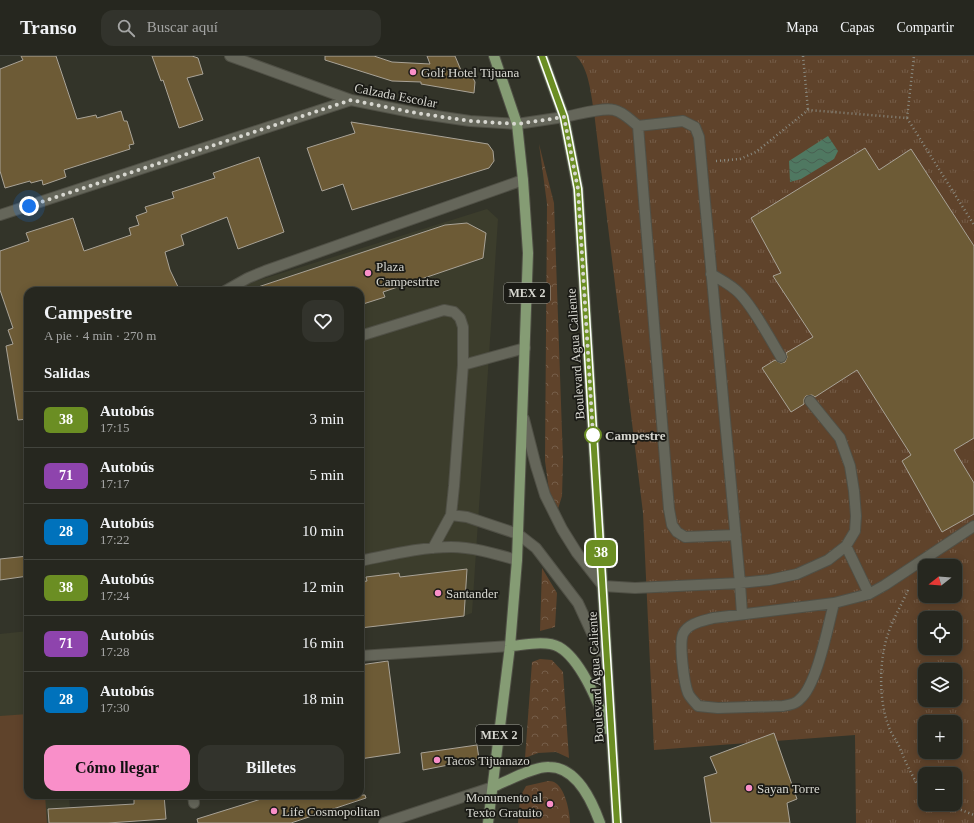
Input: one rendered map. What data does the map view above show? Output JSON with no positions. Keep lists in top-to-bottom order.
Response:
{
  "streets": {
    "main road": ["MEX 2", "Boulevard Agua Caliente"],
    "street": ["Calzada Escolar"]
  },
  "crossings": [
    ["Calzada Escolar", "MEX 2"],
    ["Calzada Escolar", "Boulevard Agua Caliente"]
  ],
  "places": [
    "Golf Hotel Tijuana",
    "Plaza Campestrtre",
    "Campestre",
    "Santander",
    "Tacos Tijuanazo",
    "Sayan Torre",
    "Monumento al Texto Gratuito",
    "Life Cosmopolitan"
  ],
  "lines": ["bus line 38"],
  "north": "left",
  "page": {
    "header": "Transo",
    "search": "Buscar aquí",
    "nav": ["Mapa", "Capas", "Compartir"],
    "on_map": "38",
    "heading": [
      ["Campestre", "A pie · 4 min · 270 m"],
      "Salidas"
    ],
    "list": [
      {
        "mark": "38",
        "name": "Autobús",
        "note": "17:15",
        "value": "3 min"
      },
      {
        "mark": "71",
        "name": "Autobús",
        "note": "17:17",
        "value": "5 min"
      },
      {
        "mark": "28",
        "name": "Autobús",
        "note": "17:22",
        "value": "10 min"
      },
      {
        "mark": "38",
        "name": "Autobús",
        "note": "17:24",
        "value": "12 min"
      },
      {
        "mark": "71",
        "name": "Autobús",
        "note": "17:28",
        "value": "16 min"
      },
      {
        "mark": "28",
        "name": "Autobús",
        "note": "17:30",
        "value": "18 min"
      }
    ],
    "map_buttons": ["+", "−"],
    "buttons": ["Cómo llegar", "Billetes"]
  }
}
